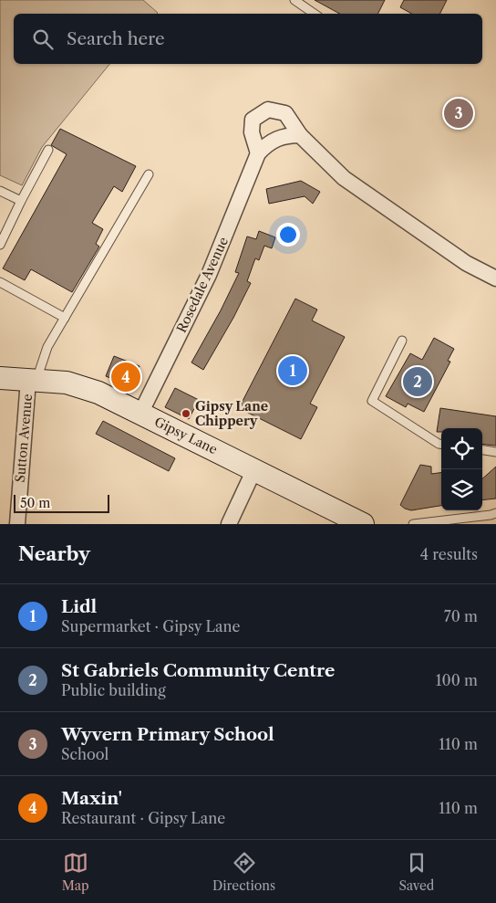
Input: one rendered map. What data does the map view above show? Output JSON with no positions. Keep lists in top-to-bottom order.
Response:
{
  "streets": {
    "street": ["Rosedale Avenue", "Gipsy Lane", "Sutton Avenue"]
  },
  "crossings": [
    ["Rosedale Avenue", "Gipsy Lane"],
    ["Gipsy Lane", "Sutton Avenue"]
  ],
  "places": ["Gipsy Lane Chippery"],
  "scale_bar": "50 m",
  "page": {
    "search": "Search here",
    "pins": [
      "3",
      "1",
      "4",
      "2"
    ],
    "scale": "50 m",
    "heading": ["Nearby", "4 results"],
    "list": [
      {
        "mark": "1",
        "name": "Lidl",
        "note": "Supermarket · Gipsy Lane",
        "value": "70 m"
      },
      {
        "mark": "2",
        "name": "St Gabriels Community Centre",
        "note": "Public building",
        "value": "100 m"
      },
      {
        "mark": "3",
        "name": "Wyvern Primary School",
        "note": "School",
        "value": "110 m"
      },
      {
        "mark": "4",
        "name": "Maxin'",
        "note": "Restaurant · Gipsy Lane",
        "value": "110 m"
      }
    ],
    "nav": ["Map", "Directions", "Saved"]
  }
}
